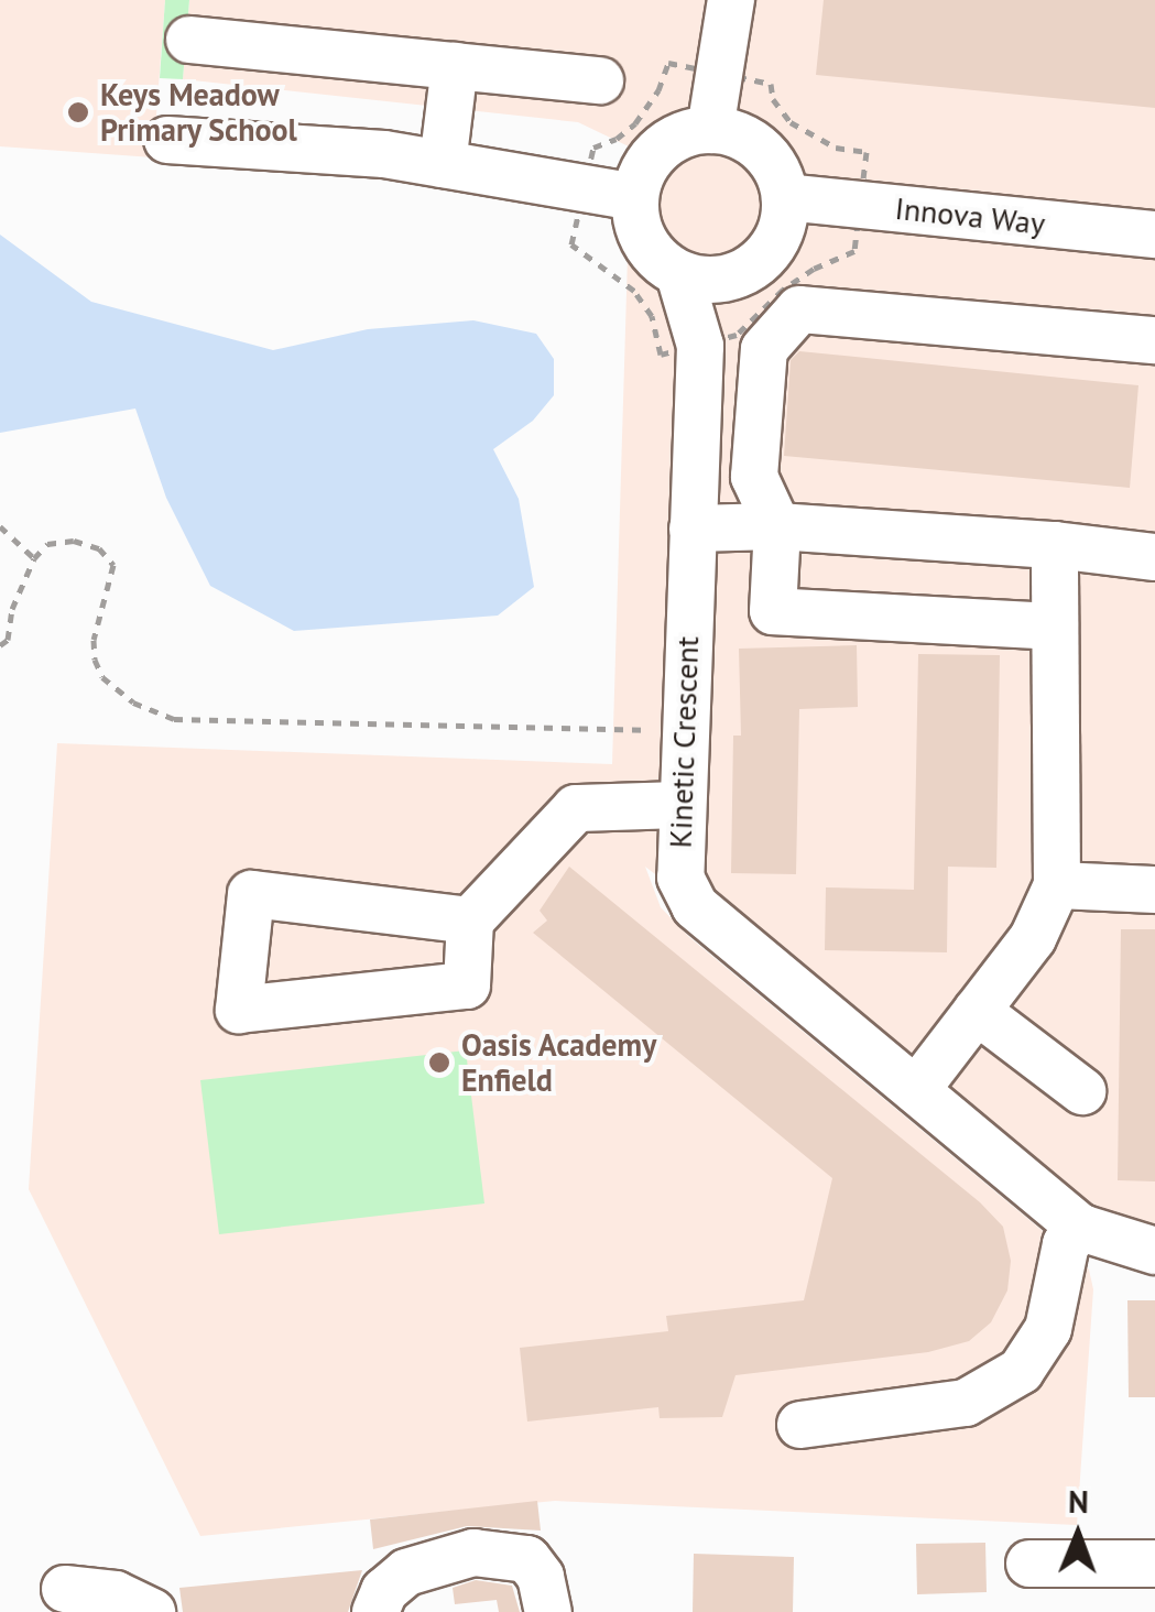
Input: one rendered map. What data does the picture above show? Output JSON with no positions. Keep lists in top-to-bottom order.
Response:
{
  "streets": {
    "street": ["Innova Way", "Kinetic Crescent"]
  },
  "crossings": [
    ["Innova Way", "Kinetic Crescent"]
  ],
  "places": ["Keys Meadow Primary School", "Oasis Academy Enfield"],
  "north": "top"
}
